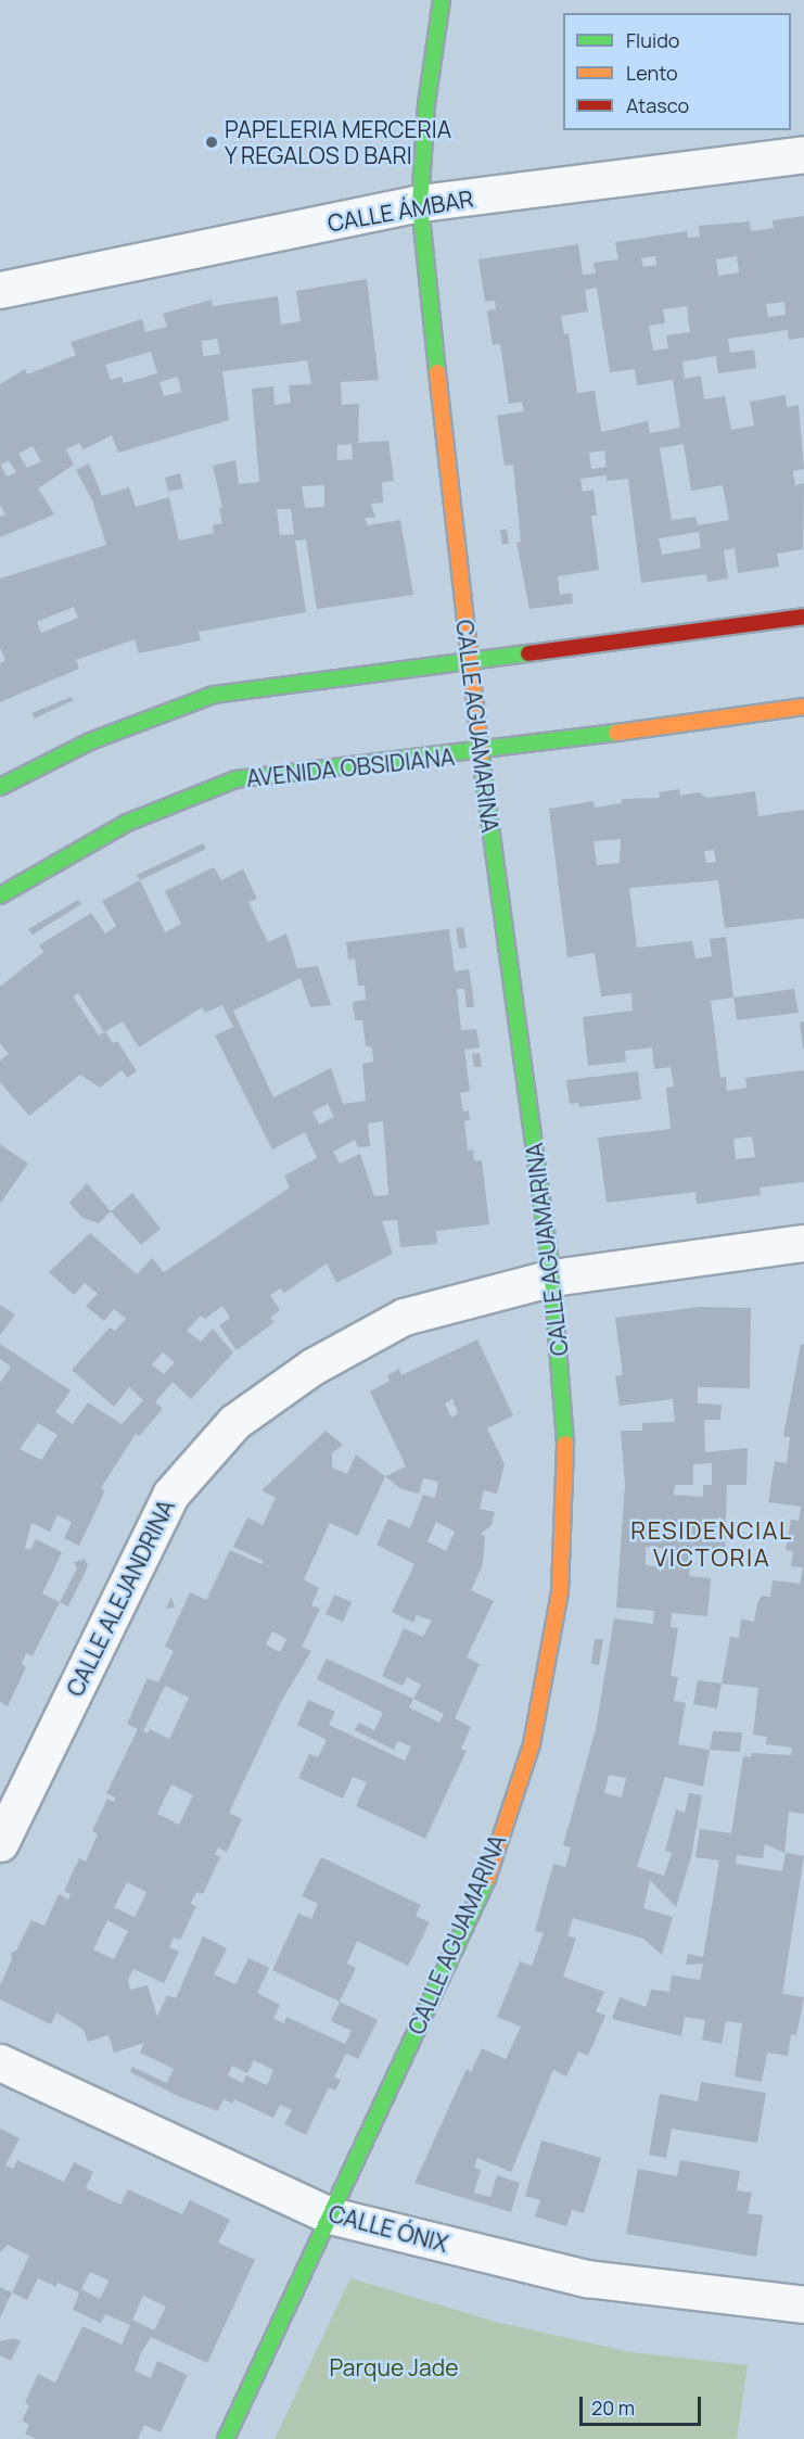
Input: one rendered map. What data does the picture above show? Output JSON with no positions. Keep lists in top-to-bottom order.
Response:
{
  "streets": {
    "street": [
      "CALLE ÁMBAR",
      "CALLE AGUAMARINA",
      "AVENIDA OBSIDIANA",
      "CALLE ALEJANDRINA",
      "CALLE ÓNIX"
    ]
  },
  "crossings": [
    ["CALLE ÁMBAR", "CALLE AGUAMARINA"],
    ["CALLE AGUAMARINA", "AVENIDA OBSIDIANA"],
    ["CALLE AGUAMARINA", "CALLE ALEJANDRINA"],
    ["CALLE AGUAMARINA", "CALLE ÓNIX"]
  ],
  "districts": ["RESIDENCIAL VICTORIA"],
  "parks": ["Parque Jade"],
  "places": ["PAPELERIA MERCERIA Y REGALOS D BARI"],
  "legend": ["Fluido", "Lento", "Atasco"],
  "scale_bar": "20 m"
}
